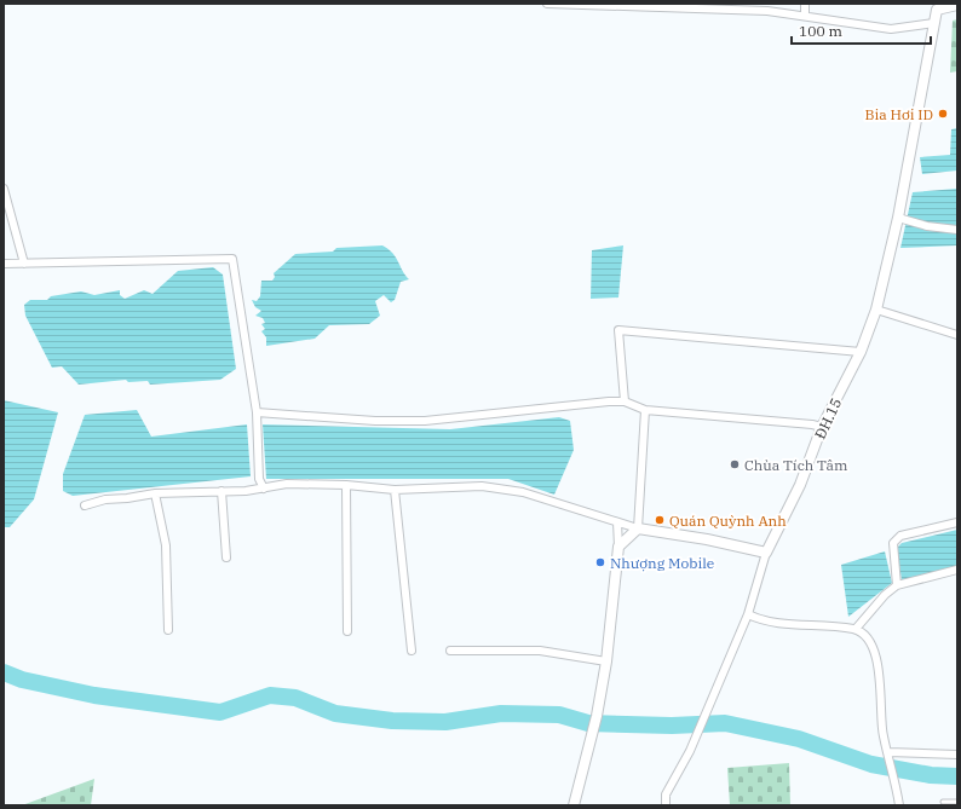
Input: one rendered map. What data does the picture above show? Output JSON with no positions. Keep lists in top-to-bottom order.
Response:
{
  "streets": {
    "main road": ["ĐH.15"]
  },
  "places": [
    "Bia Hơi ID",
    "Chùa Tích Tâm",
    "Quán Quỳnh Anh",
    "Nhượng Mobile"
  ],
  "scale_bar": "100 m"
}
